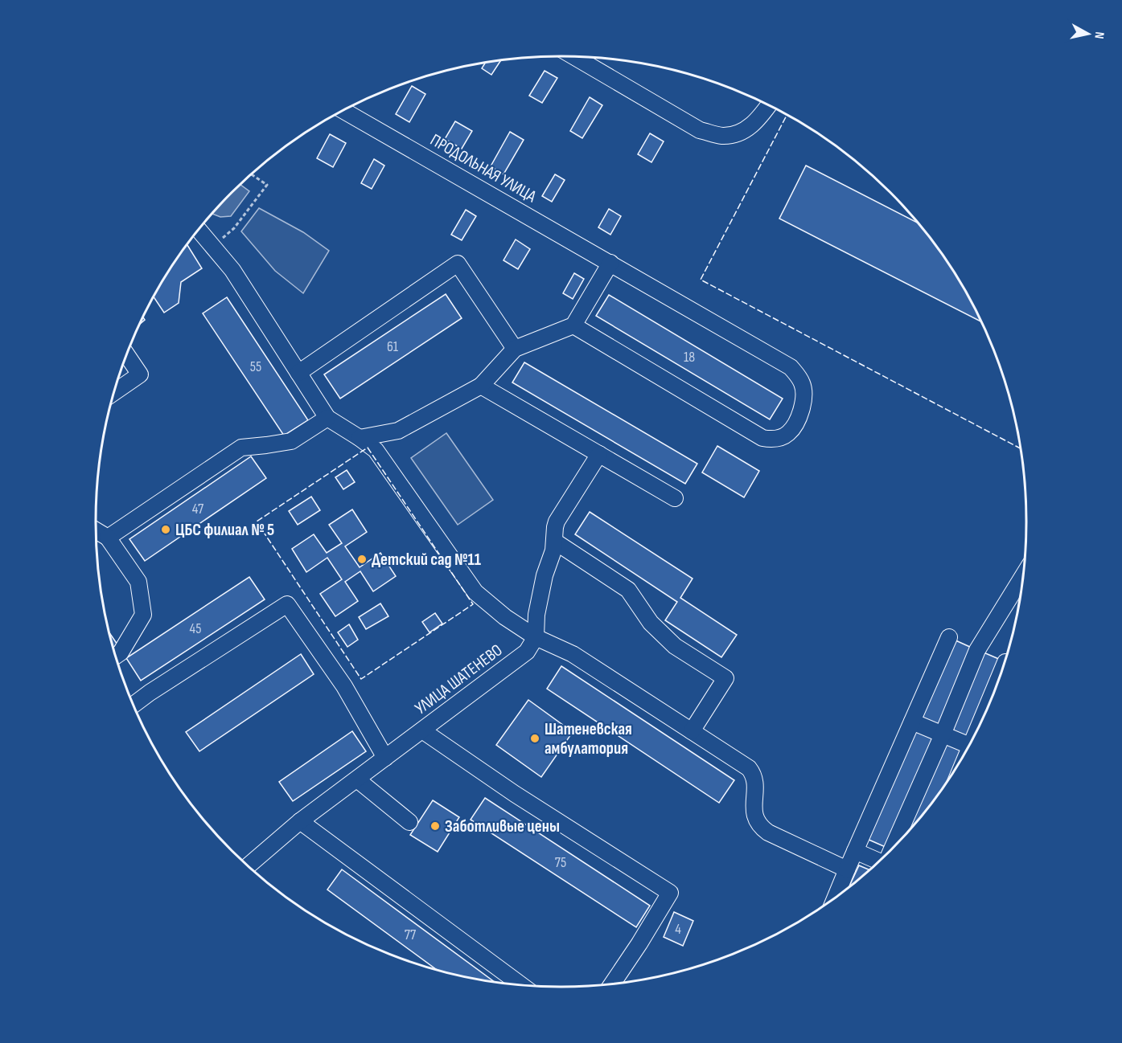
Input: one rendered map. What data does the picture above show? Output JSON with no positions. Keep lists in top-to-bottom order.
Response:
{
  "streets": {
    "street": ["ПРОДОЛЬНАЯ УЛИЦА", "УЛИЦА ШАТЕНЕВО"]
  },
  "places": [
    "ЦБС филиал № 5",
    "Детский сад №11",
    "Шатеневская амбулатория",
    "Заботливые цены"
  ],
  "house_numbers": [
    "61",
    "18",
    "55",
    "47",
    "45",
    "75",
    "4",
    "77"
  ],
  "north": "right"
}
